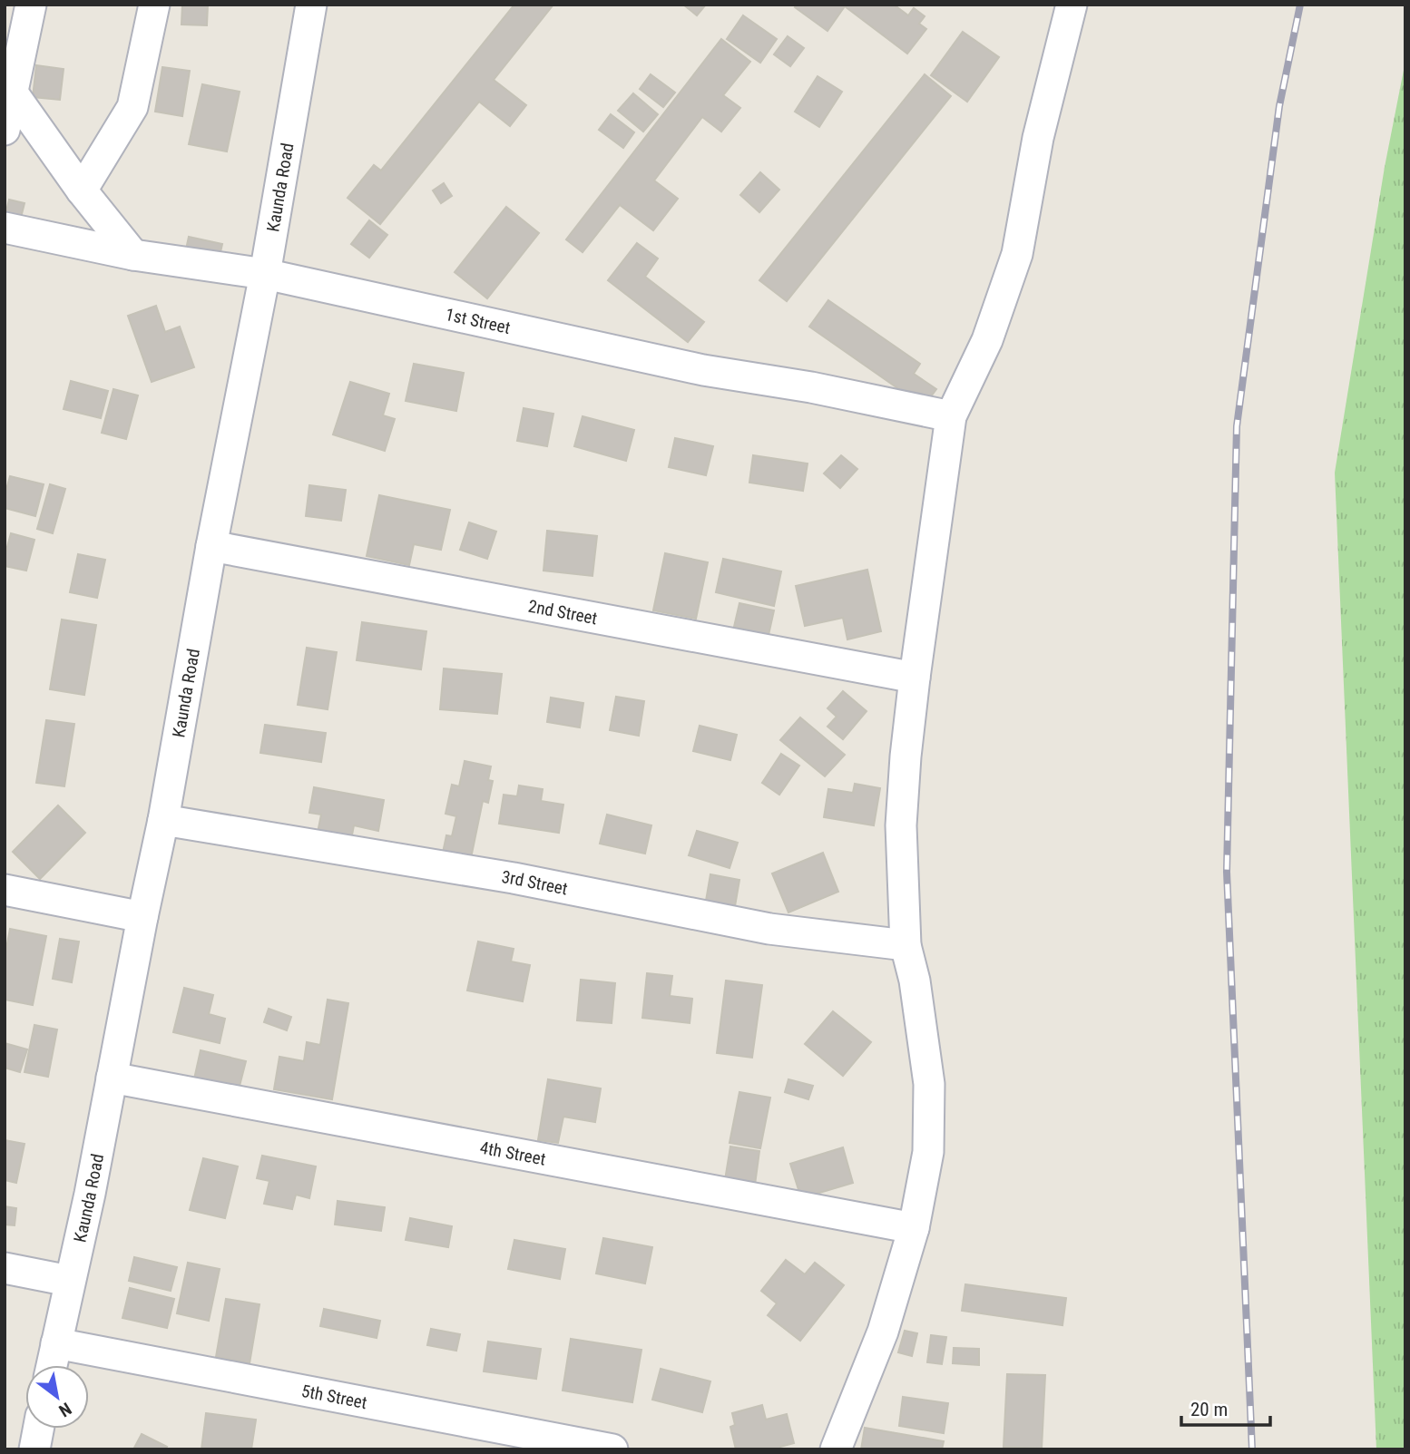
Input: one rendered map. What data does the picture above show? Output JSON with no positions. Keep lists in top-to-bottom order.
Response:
{
  "streets": {
    "street": [
      "Kaunda Road",
      "1st Street",
      "2nd Street",
      "3rd Street",
      "4th Street",
      "5th Street"
    ]
  },
  "crossings": [
    ["Kaunda Road", "1st Street"],
    ["Kaunda Road", "2nd Street"],
    ["Kaunda Road", "3rd Street"],
    ["Kaunda Road", "4th Street"],
    ["Kaunda Road", "5th Street"]
  ],
  "scale_bar": "20 m",
  "north": "bottom right"
}
